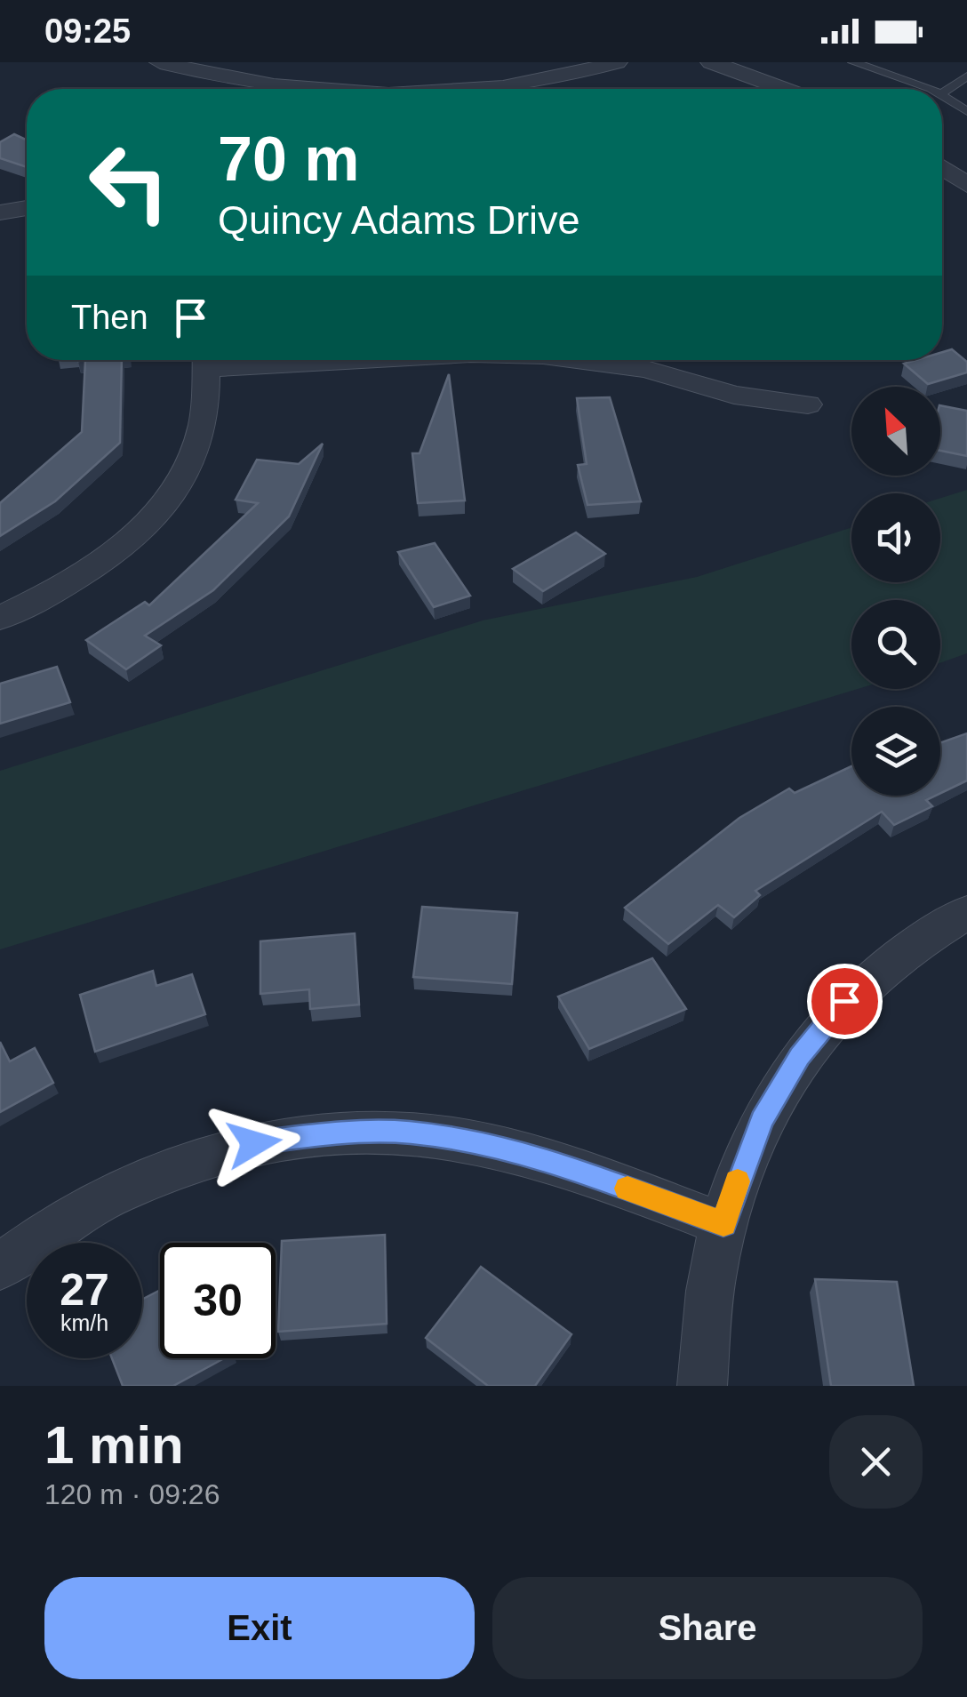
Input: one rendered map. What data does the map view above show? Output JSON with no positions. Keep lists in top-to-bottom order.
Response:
{
  "north": "top left",
  "page": {
    "status": "09:25",
    "turn": ["70 m", "Quincy Adams Drive"],
    "then": "Then",
    "speed": "27 km/h",
    "limit": "30",
    "heading": ["1 min", "120 m · 09:26"],
    "buttons": ["Exit", "Share"]
  }
}
